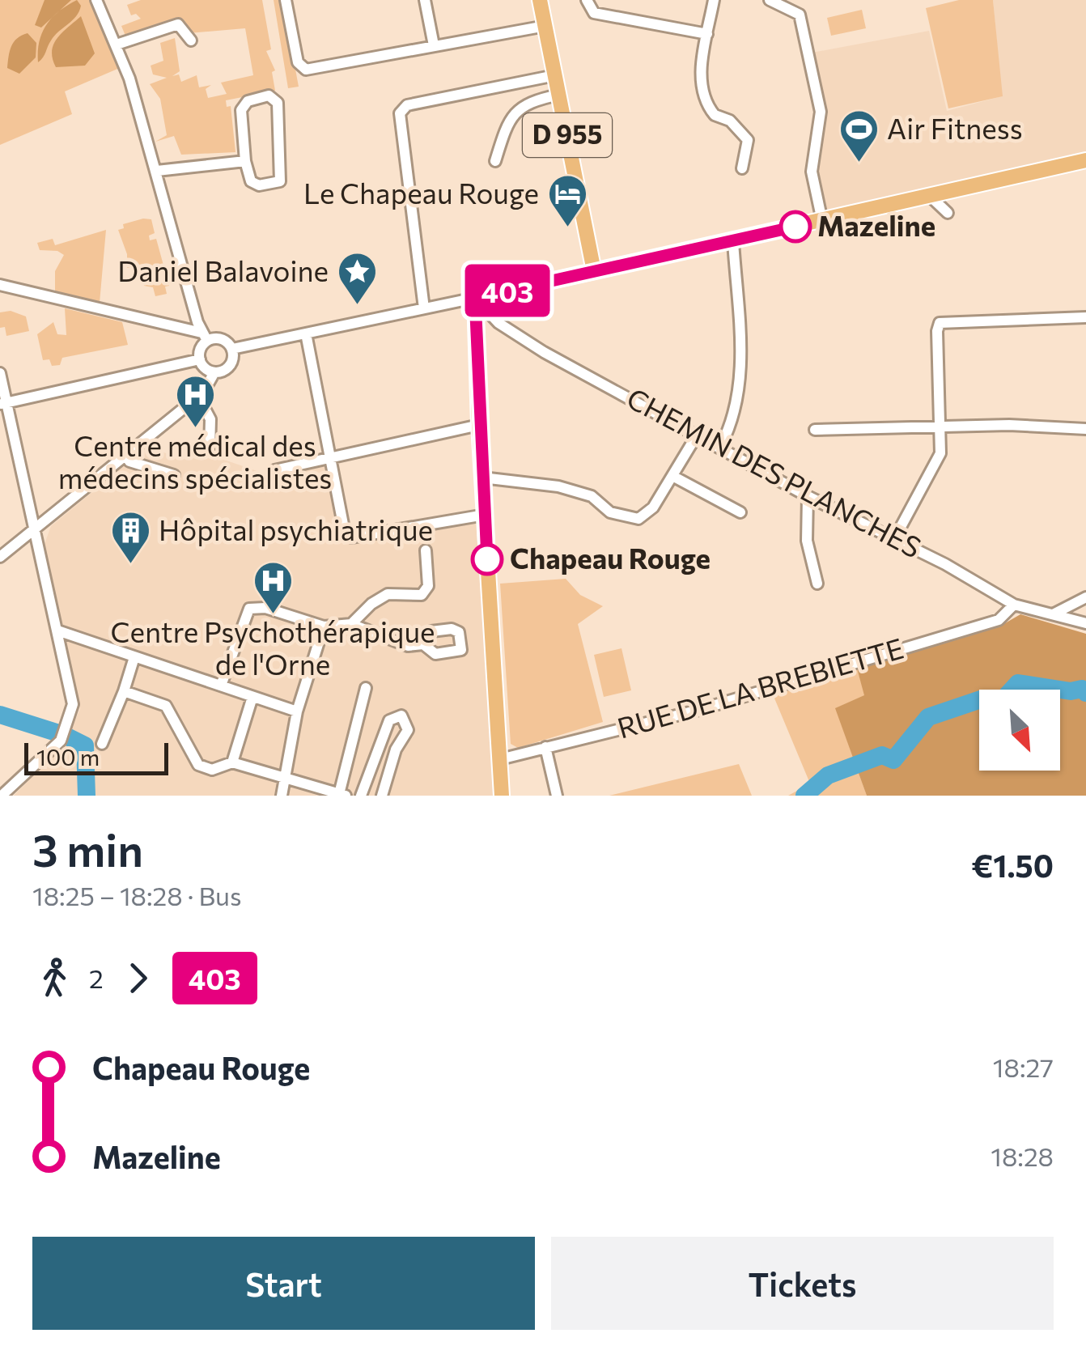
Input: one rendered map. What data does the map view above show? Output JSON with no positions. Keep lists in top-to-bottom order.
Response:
{
  "streets": {
    "main road": ["D 955"],
    "street": ["CHEMIN DES PLANCHES", "RUE DE LA BREBIETTE"]
  },
  "crossings": [
    ["CHEMIN DES PLANCHES", "RUE DE LA BREBIETTE"]
  ],
  "places": {
    "sports": ["Air Fitness"],
    "other": ["Mazeline", "Chapeau Rouge"],
    "hotel": ["Le Chapeau Rouge"],
    "place": ["Daniel Balavoine"],
    "hospital": ["Centre médical des médecins spécialistes", "Centre Psychothérapique de l'Orne"],
    "building": ["Hôpital psychiatrique"]
  },
  "lines": ["bus line 403"],
  "scale_bar": "100 m",
  "north": "bottom right",
  "page": {
    "on_map": "403",
    "scale": "100 m",
    "heading": ["3 min", "18:25 – 18:28 · Bus", "€1.50"],
    "legs": ["2", "403"],
    "list": [
      {
        "name": "Chapeau Rouge",
        "value": "18:27"
      },
      {
        "name": "Mazeline",
        "value": "18:28"
      }
    ],
    "buttons": ["Start", "Tickets"]
  }
}
